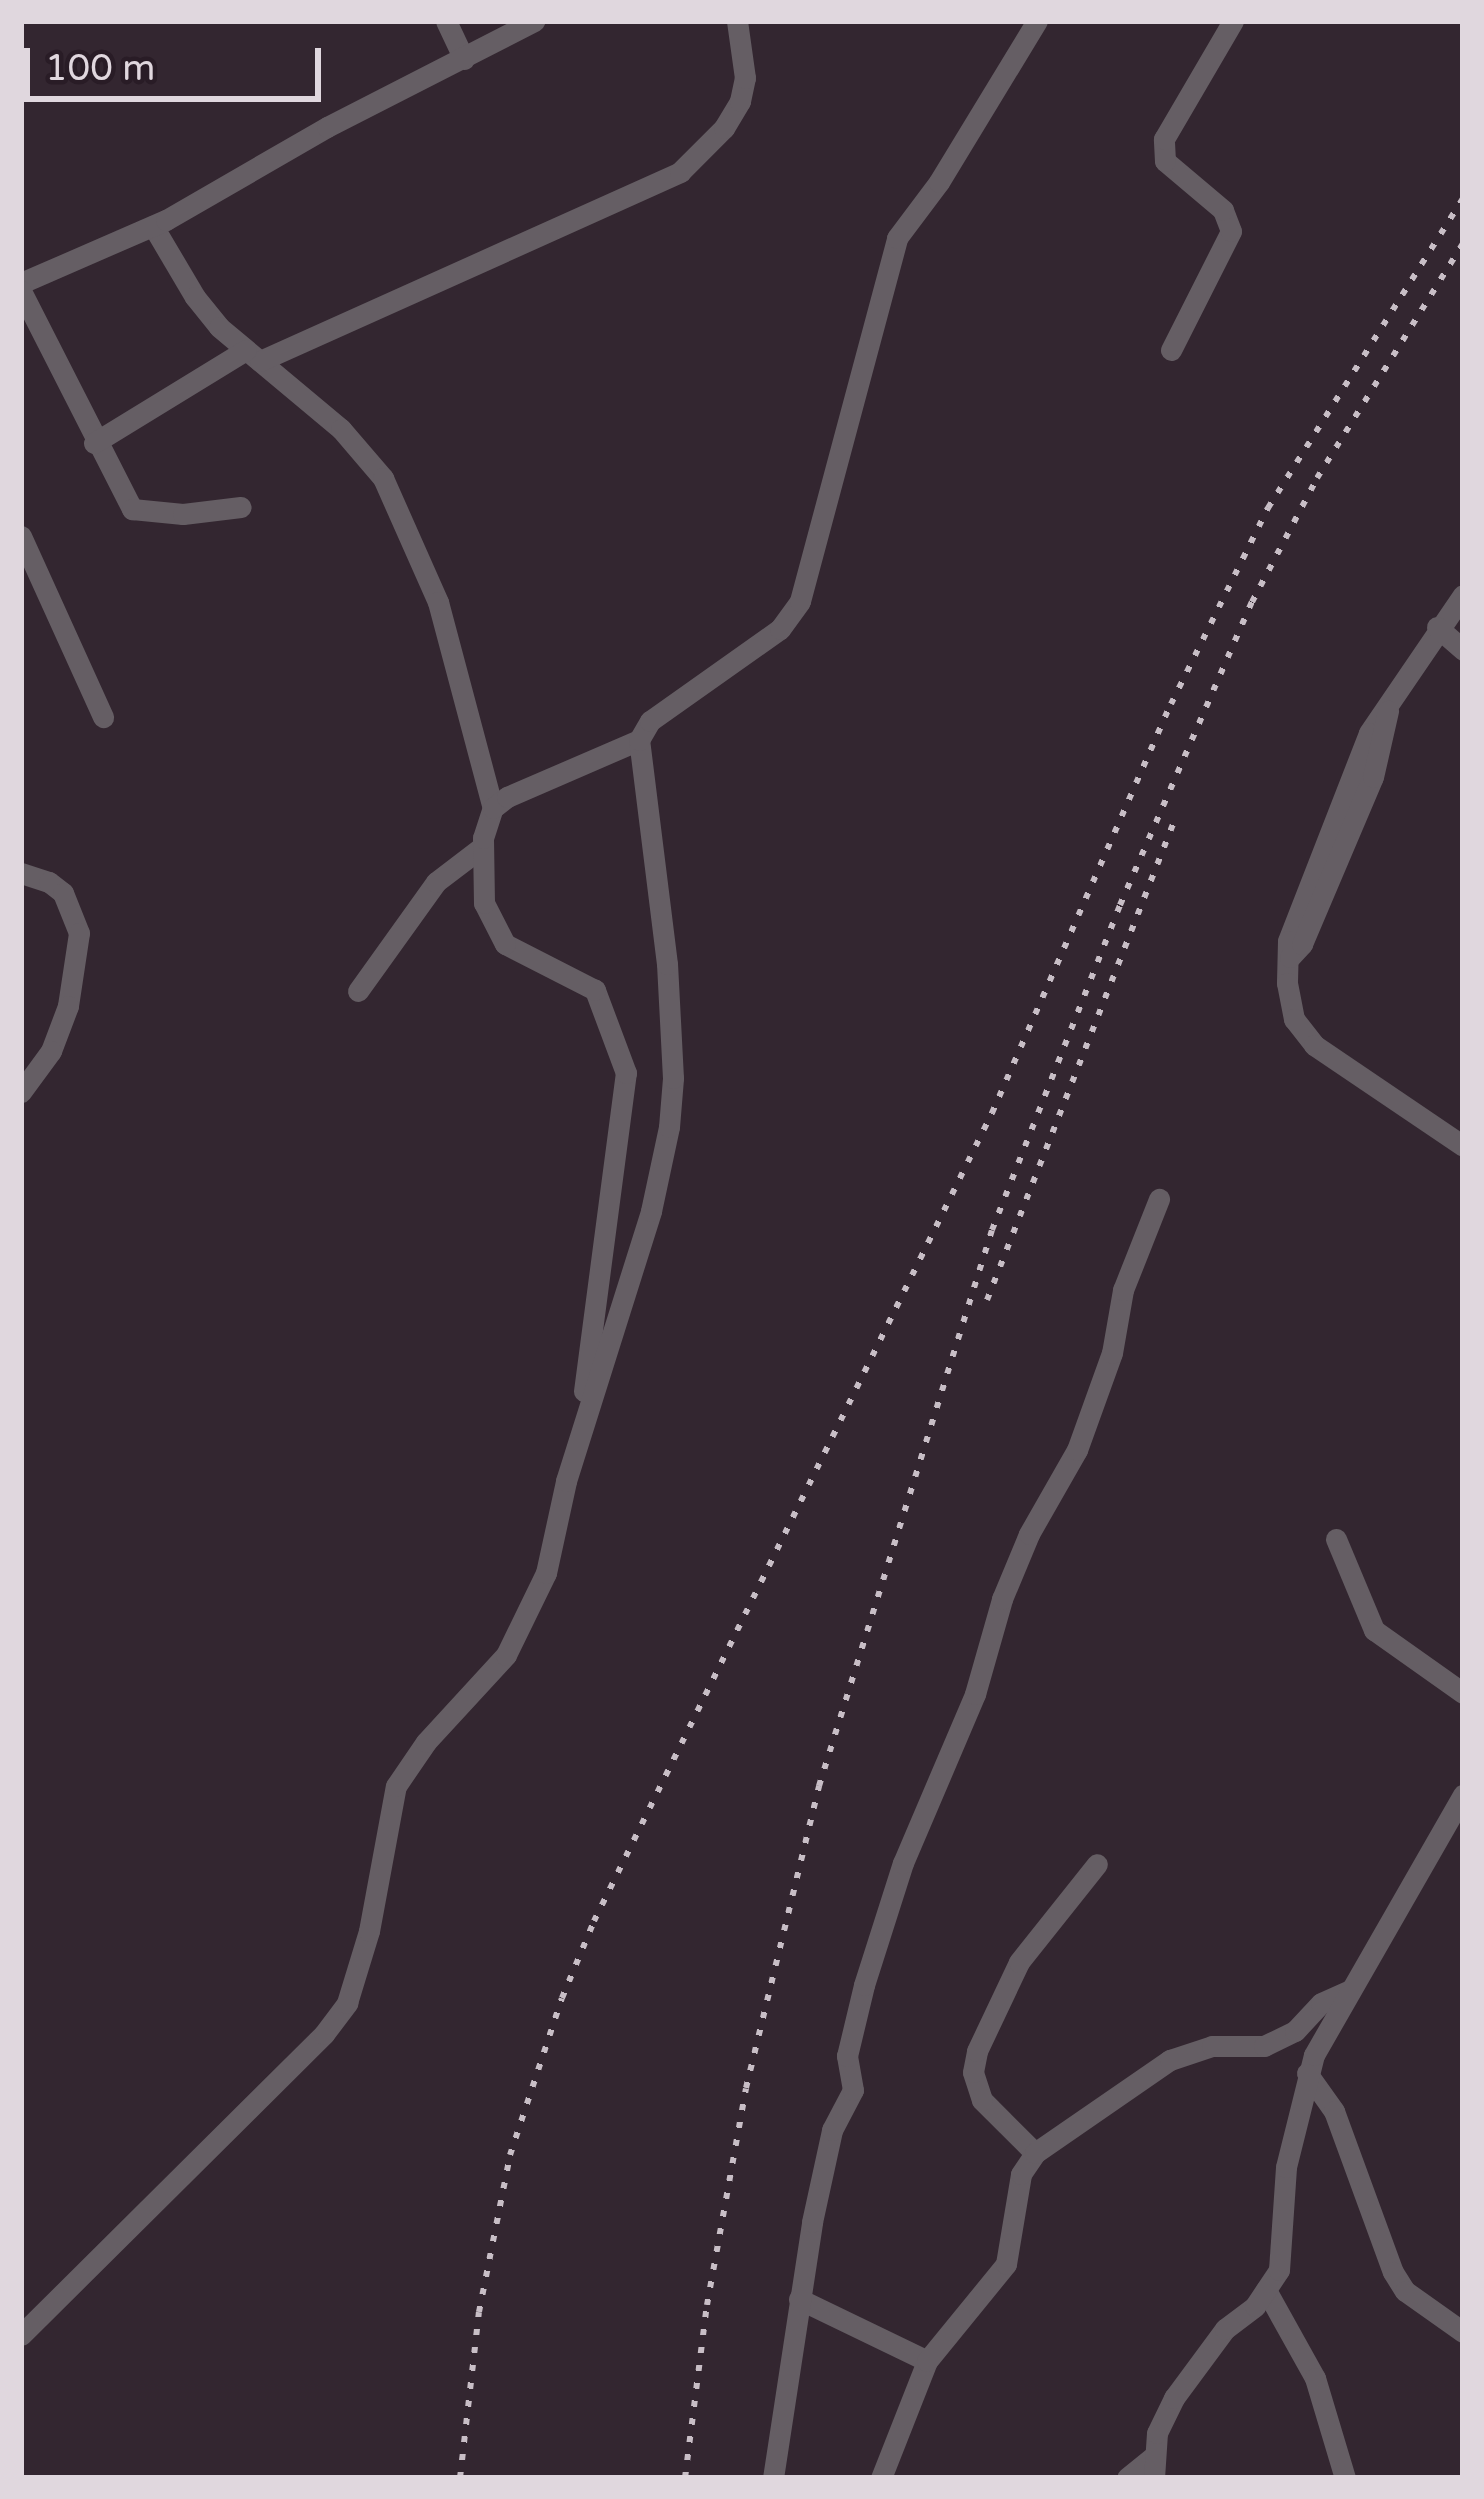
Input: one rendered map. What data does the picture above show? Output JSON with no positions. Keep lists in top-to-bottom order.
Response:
{
  "scale_bar": "100 m"
}
